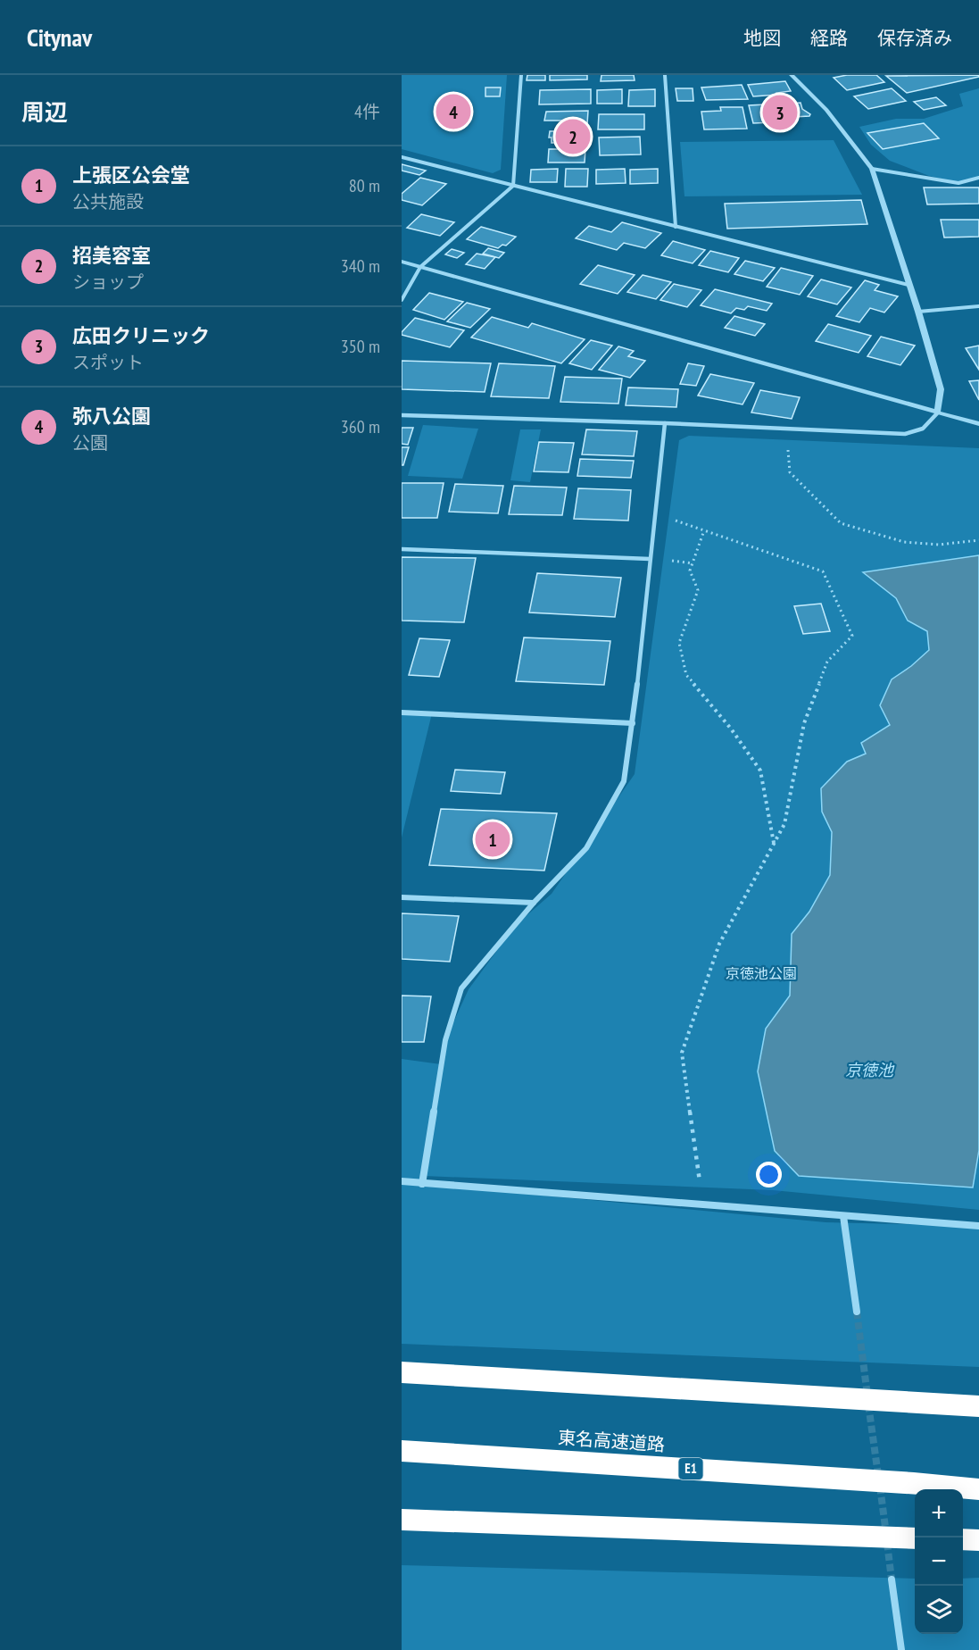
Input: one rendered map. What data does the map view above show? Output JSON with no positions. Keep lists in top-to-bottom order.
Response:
{
  "streets": {
    "highway": ["東名高速道路", "E1"]
  },
  "water": ["京徳池"],
  "parks": ["京徳池公園"],
  "page": {
    "header": "Citynav",
    "nav": ["地図", "経路", "保存済み"],
    "heading": ["周辺", "4件"],
    "pins": [
      "4",
      "3",
      "2",
      "1"
    ],
    "list": [
      {
        "mark": "1",
        "name": "上張区公会堂",
        "note": "公共施設",
        "value": "80 m"
      },
      {
        "mark": "2",
        "name": "招美容室",
        "note": "ショップ",
        "value": "340 m"
      },
      {
        "mark": "3",
        "name": "広田クリニック",
        "note": "スポット",
        "value": "350 m"
      },
      {
        "mark": "4",
        "name": "弥八公園",
        "note": "公園",
        "value": "360 m"
      }
    ],
    "map_buttons": ["+", "−"]
  }
}
